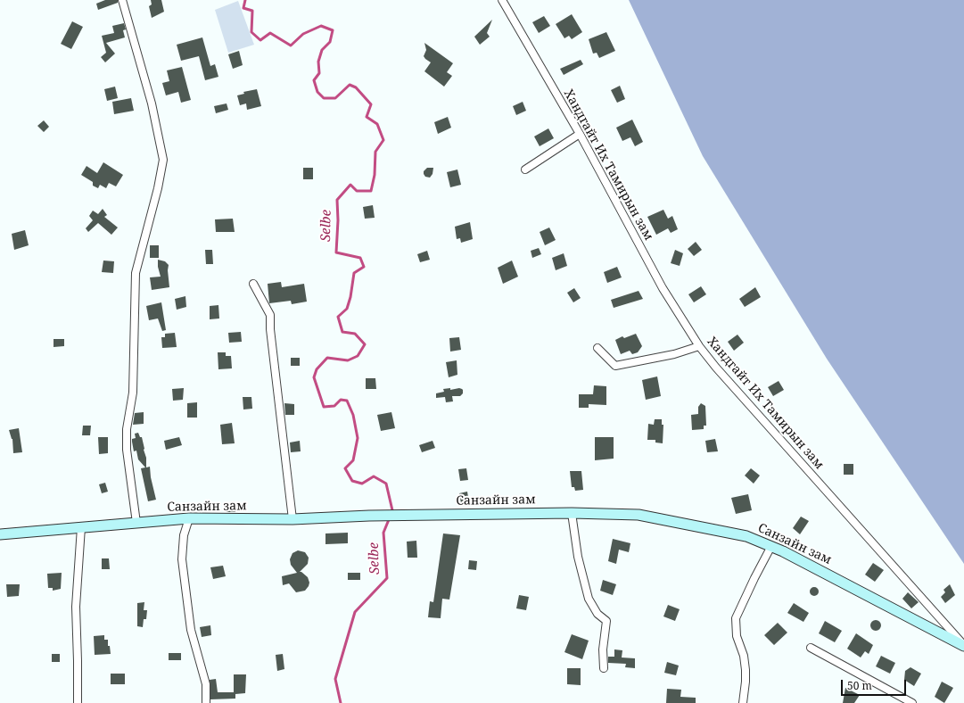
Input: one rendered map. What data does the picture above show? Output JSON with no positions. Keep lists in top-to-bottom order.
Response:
{
  "streets": {
    "main road": ["Санзайн зам"],
    "street": ["Хандгайт Их Тамирын зам"]
  },
  "crossings": [
    ["Хандгайт Их Тамирын зам", "Санзайн зам"]
  ],
  "water": ["Selbe"],
  "scale_bar": "50 m"
}
